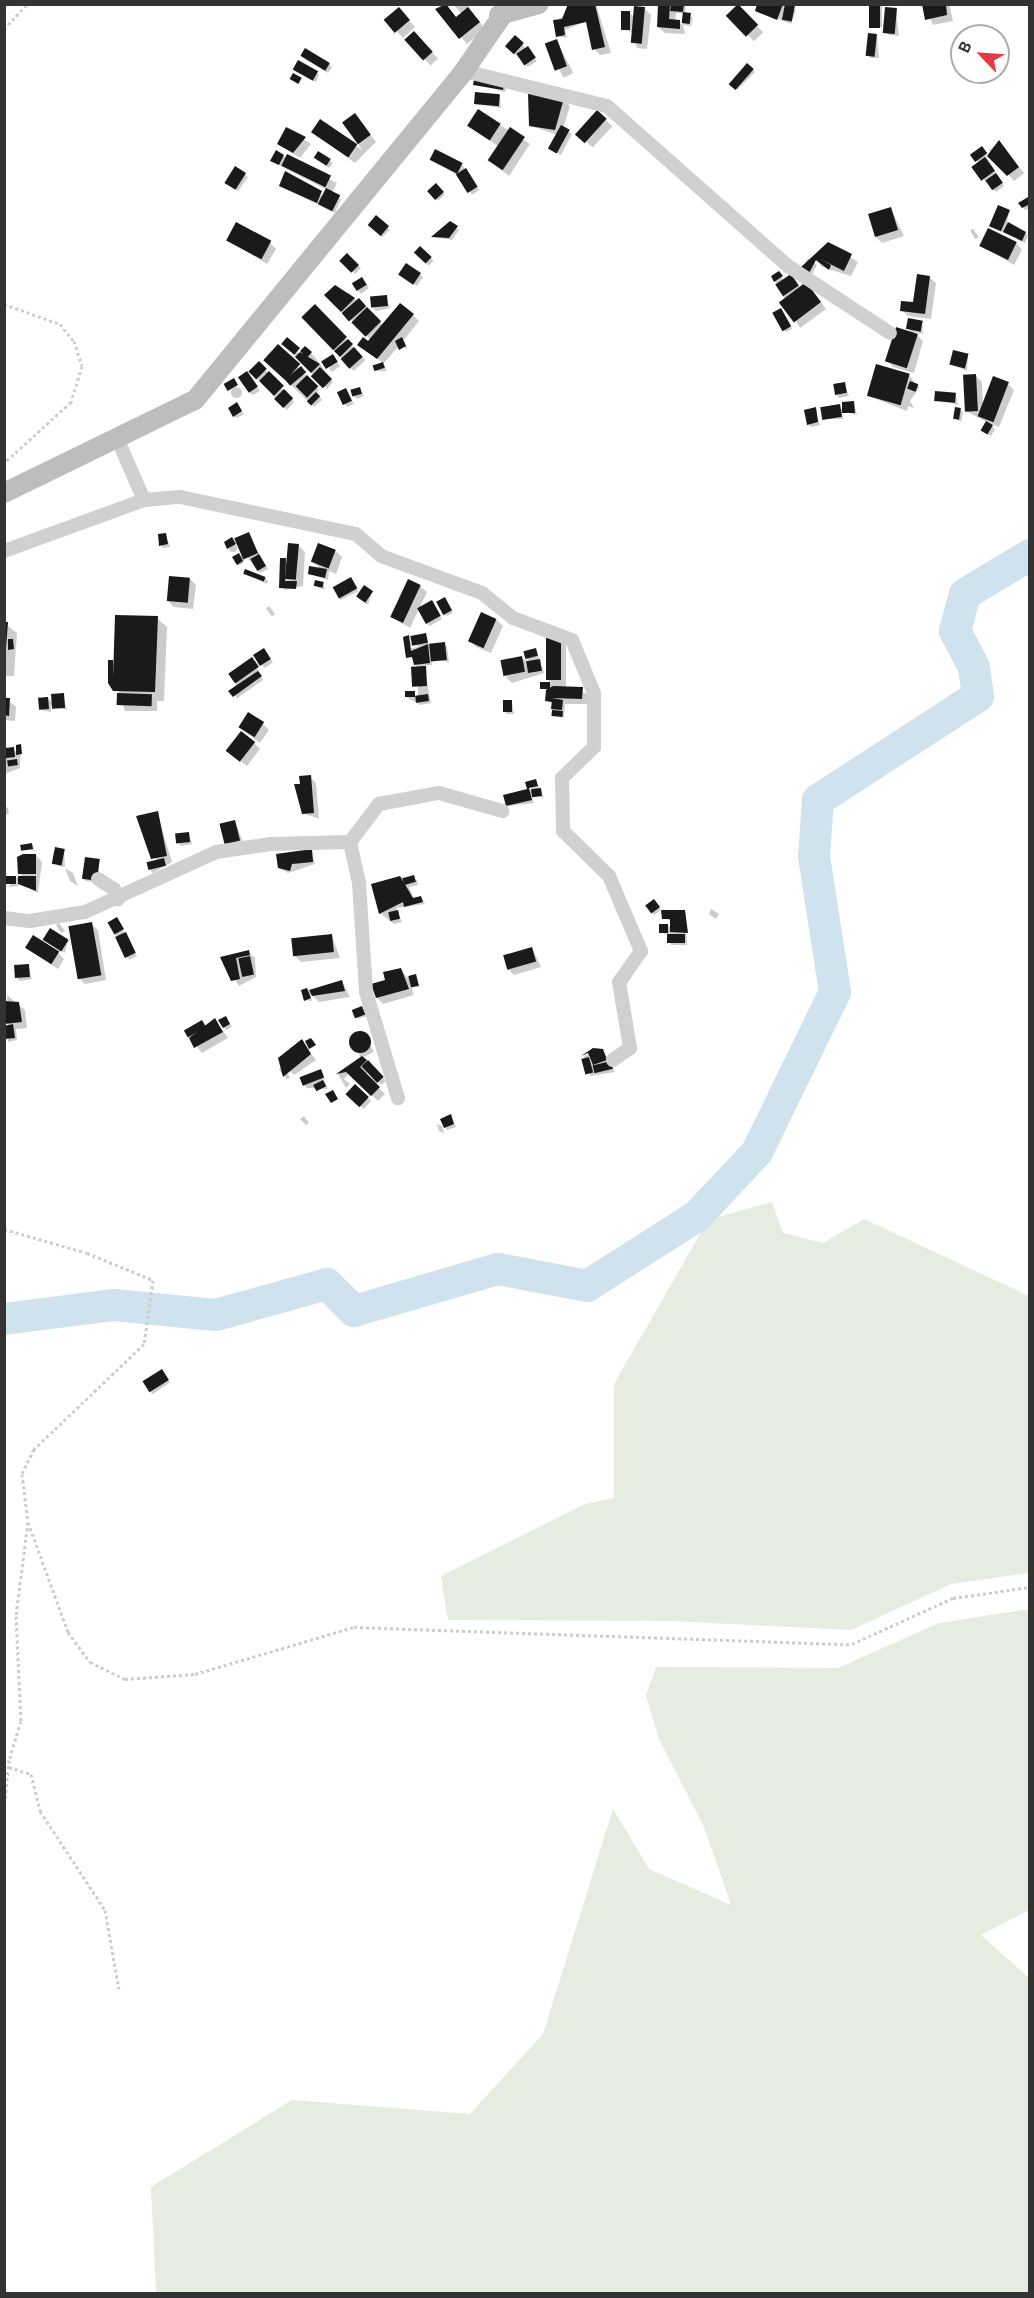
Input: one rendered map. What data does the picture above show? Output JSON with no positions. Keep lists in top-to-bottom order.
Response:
{
  "north": "top left"
}
